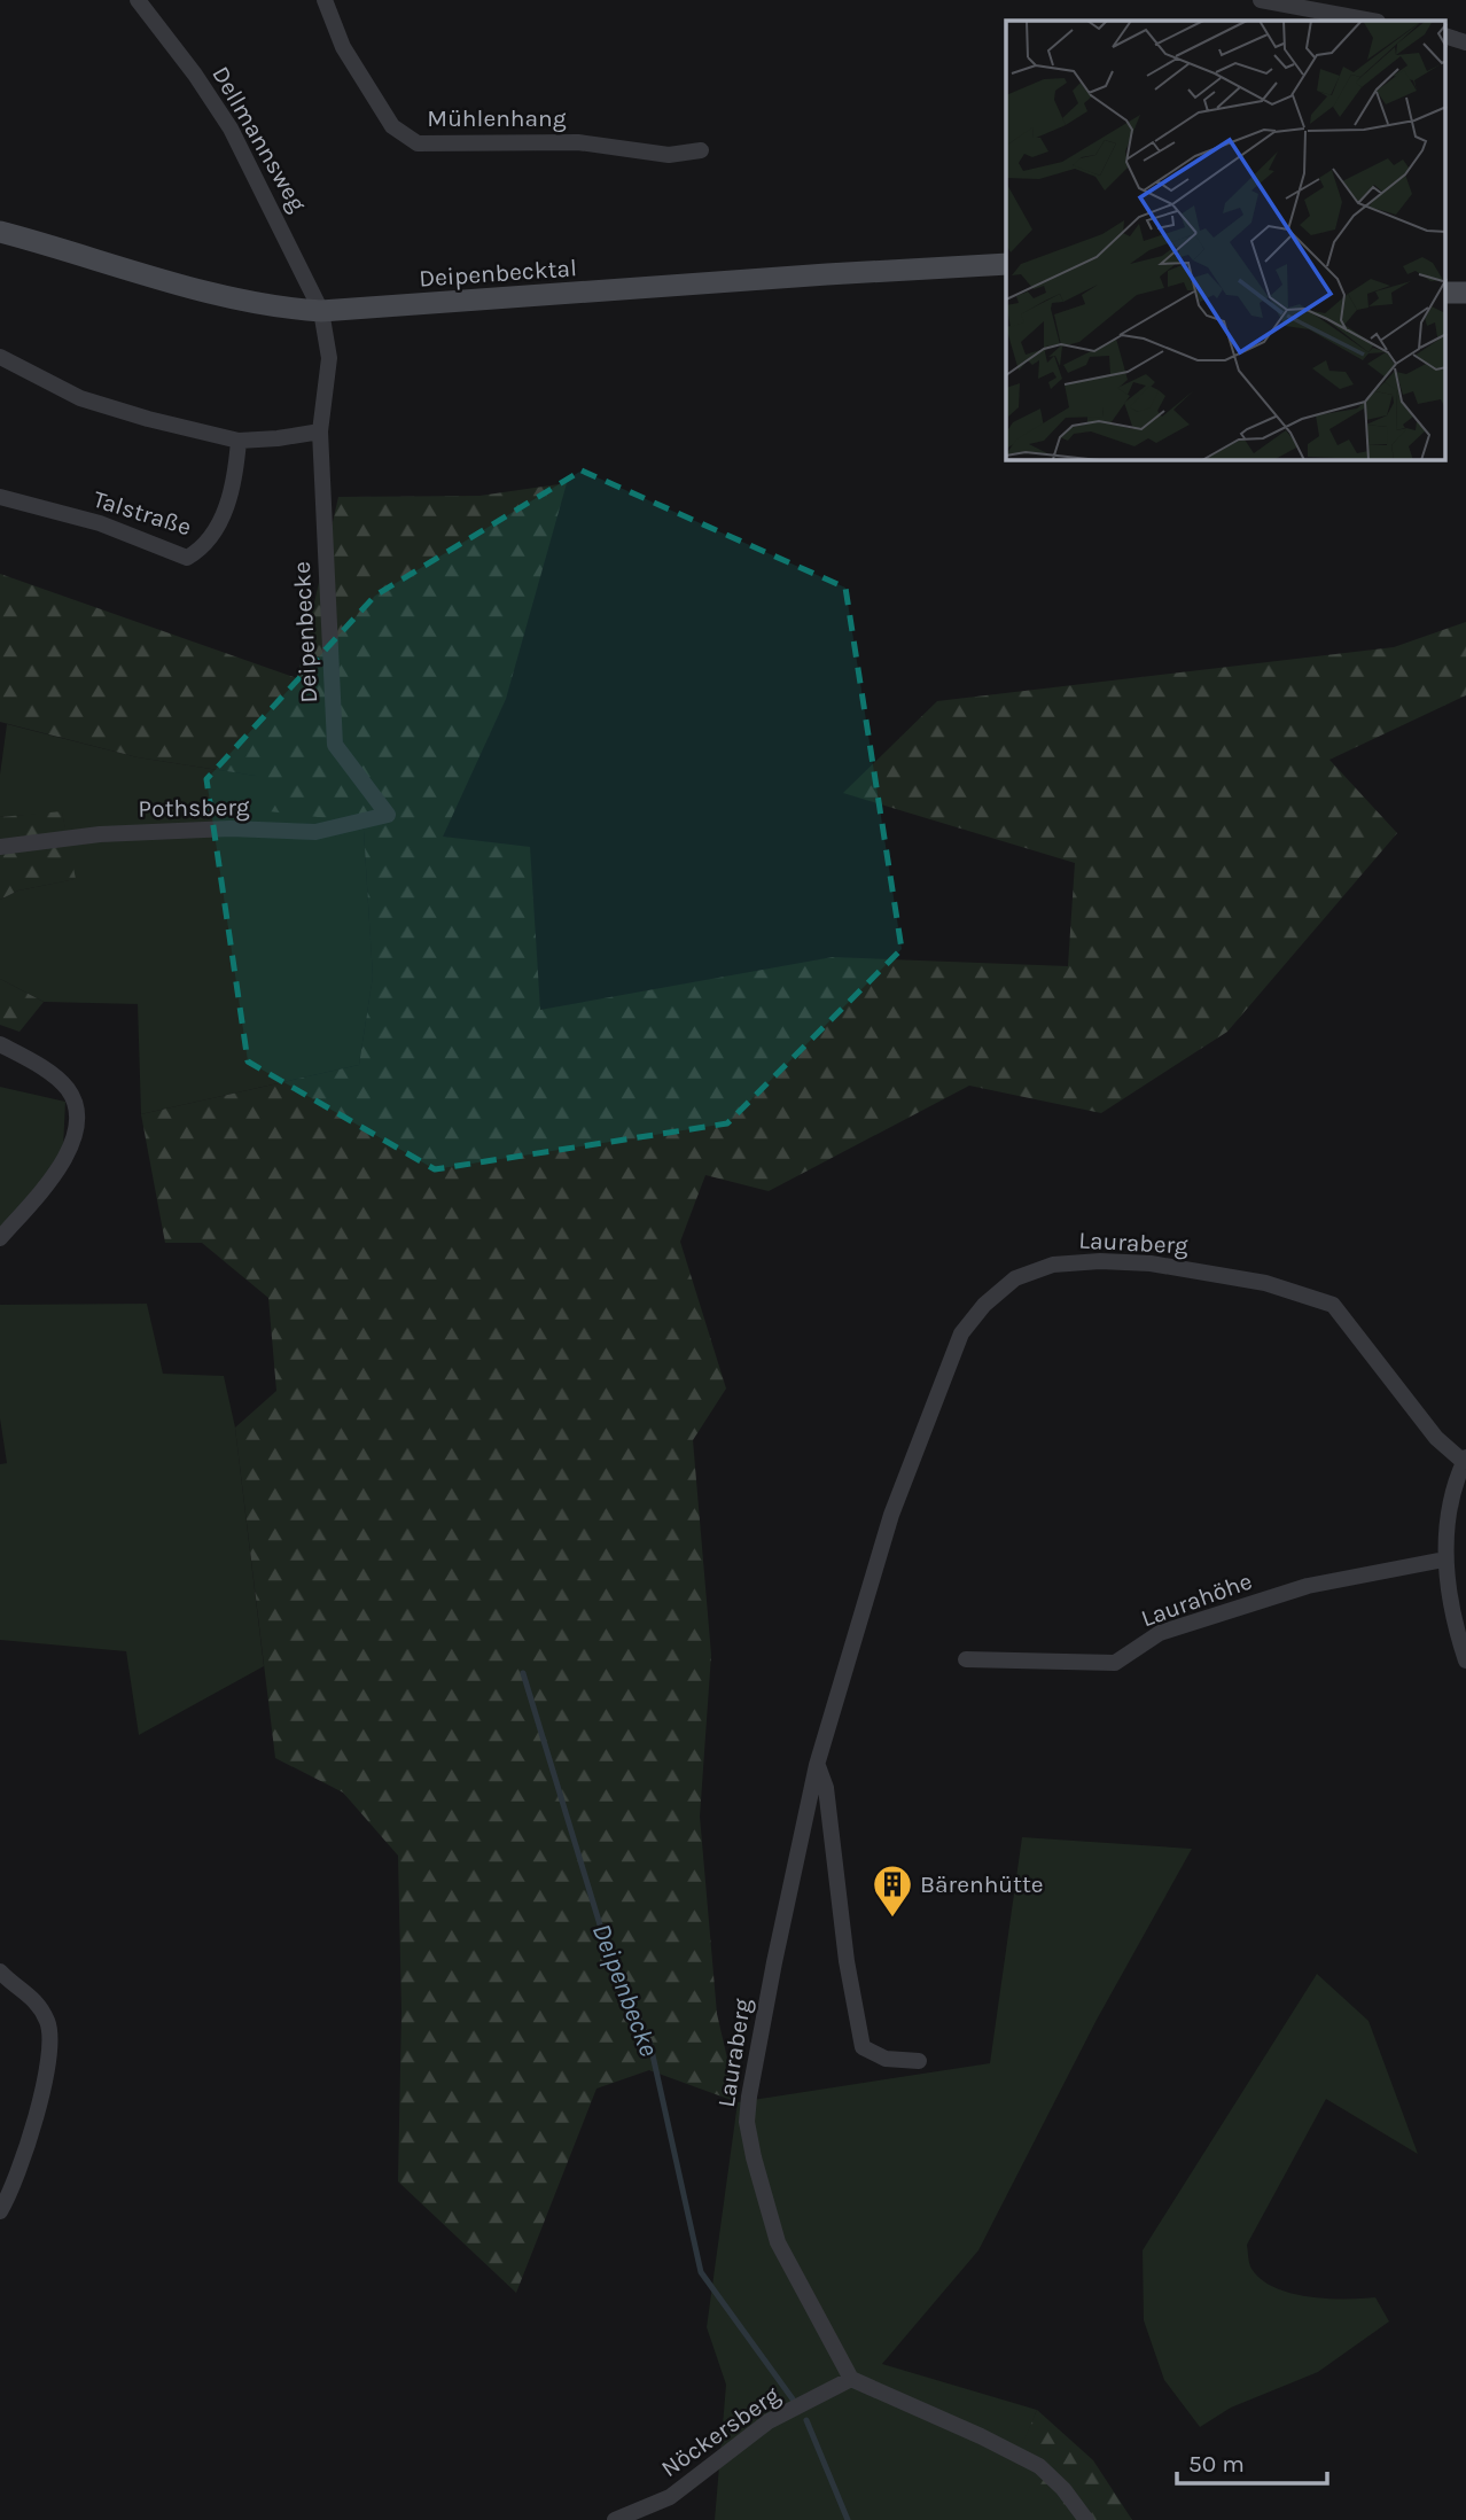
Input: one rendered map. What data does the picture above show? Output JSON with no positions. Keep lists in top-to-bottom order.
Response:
{
  "streets": {
    "main road": ["Deipenbecktal"],
    "street": [
      "Mühlenhang",
      "Dellmannsweg",
      "Talstraße",
      "Deipenbecke",
      "Pothsberg",
      "Lauraberg",
      "Laurahöhe",
      "Nöckersberg"
    ]
  },
  "crossings": [
    ["Dellmannsweg", "Deipenbecktal"],
    ["Deipenbecke", "Pothsberg"],
    ["Lauraberg", "Nöckersberg"]
  ],
  "water": ["Deipenbecke"],
  "places": {
    "building": ["Bärenhütte"]
  },
  "scale_bar": "50 m"
}
